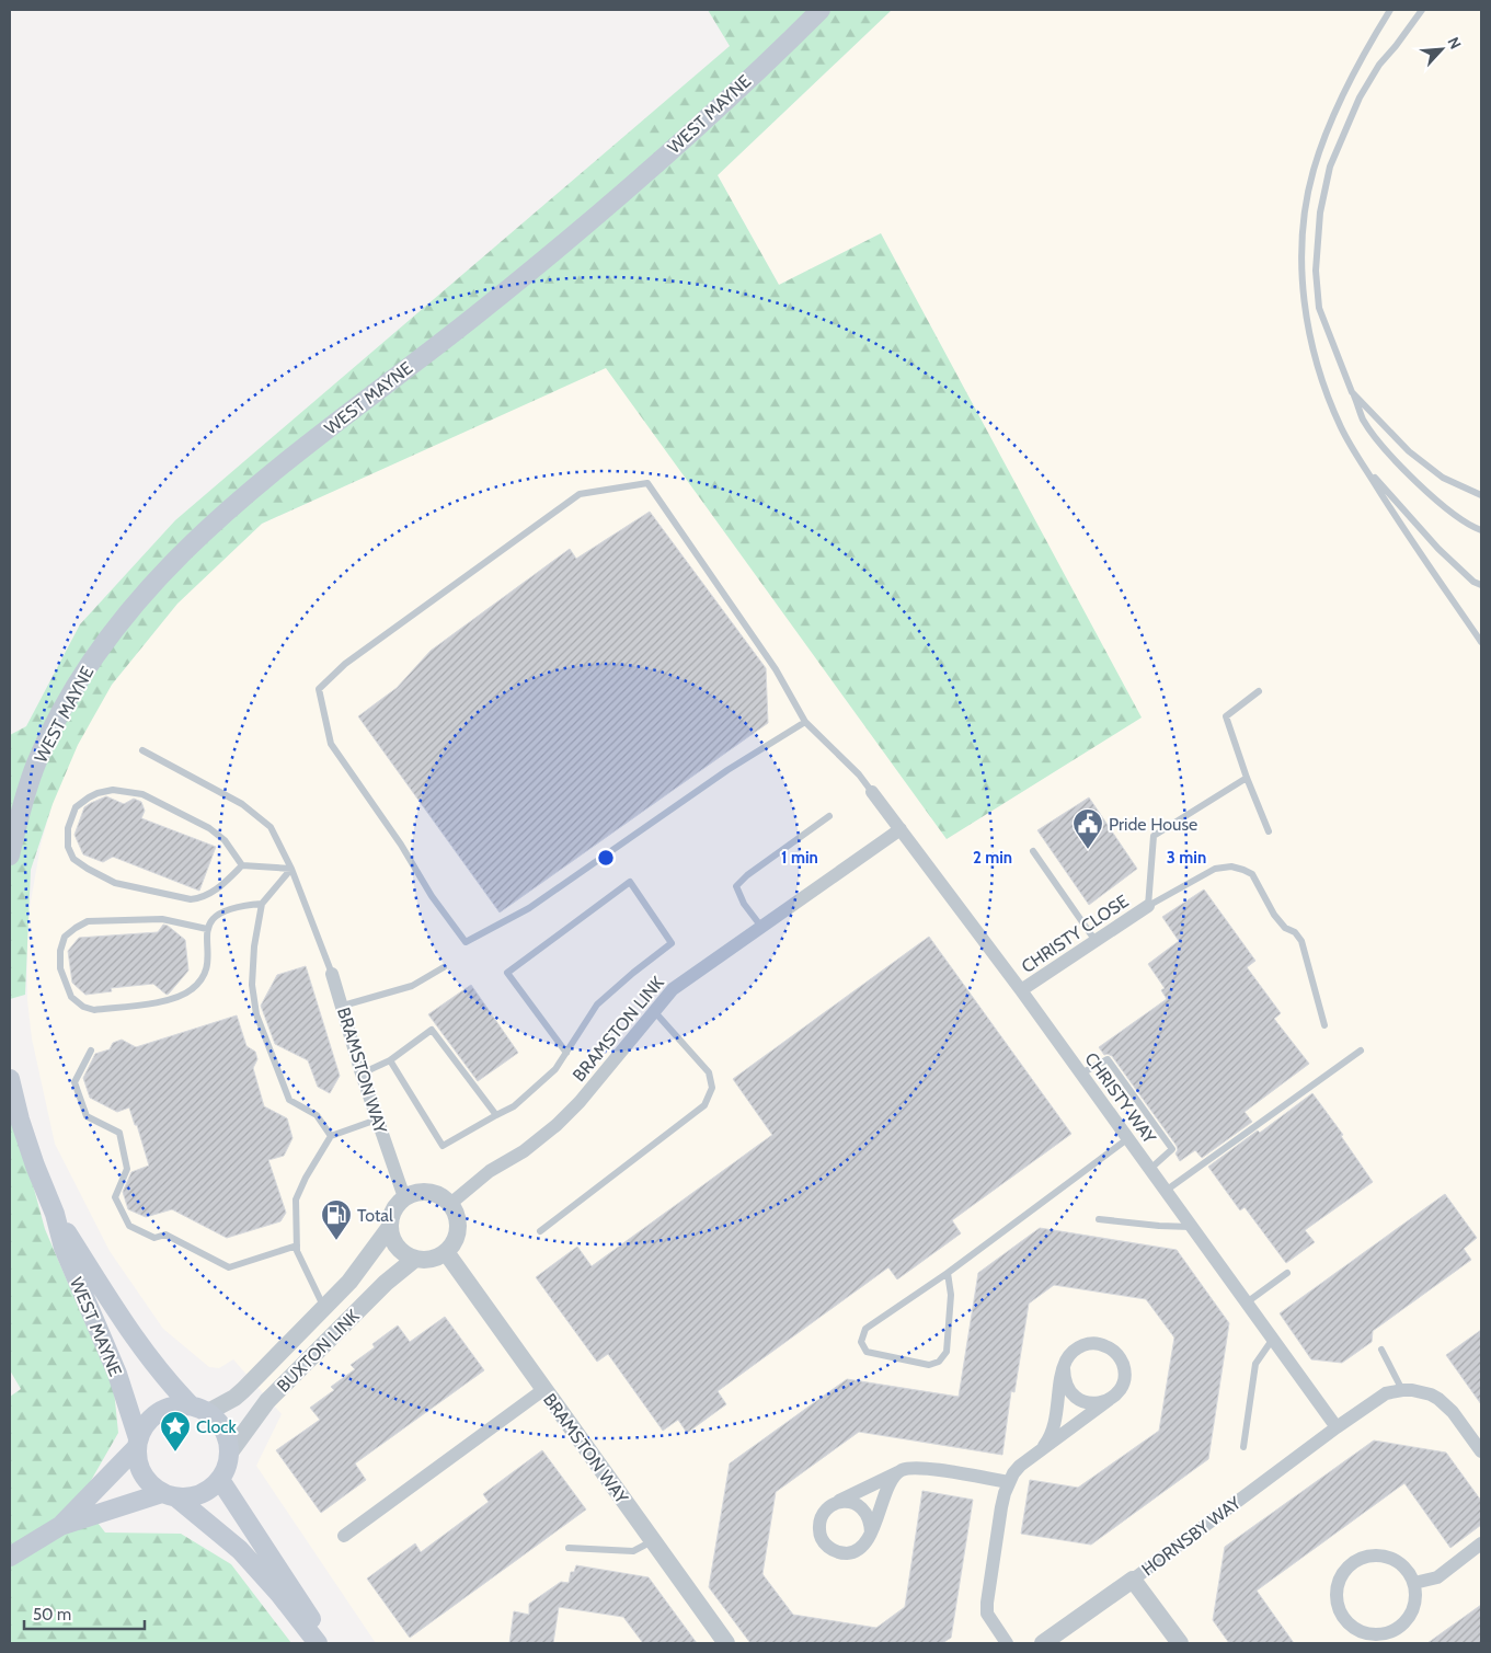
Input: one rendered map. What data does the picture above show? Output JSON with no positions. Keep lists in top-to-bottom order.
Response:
{
  "streets": {
    "main road": ["WEST MAYNE"],
    "street": [
      "CHRISTY CLOSE",
      "BRAMSTON LINK",
      "BRAMSTON WAY",
      "CHRISTY WAY",
      "BUXTON LINK",
      "HORNSBY WAY"
    ]
  },
  "crossings": [
    ["WEST MAYNE", "BUXTON LINK"],
    ["CHRISTY CLOSE", "CHRISTY WAY"],
    ["BRAMSTON LINK", "BRAMSTON WAY"],
    ["BRAMSTON LINK", "CHRISTY WAY"],
    ["BRAMSTON LINK", "BUXTON LINK"],
    ["BRAMSTON WAY", "BUXTON LINK"],
    ["CHRISTY WAY", "HORNSBY WAY"]
  ],
  "places": {
    "public building": ["Pride House"],
    "fuel station": ["Total"],
    "place": ["Clock"]
  },
  "scale_bar": "50 m",
  "north": "top right",
  "rings": ["1 min", "2 min", "3 min"]
}
